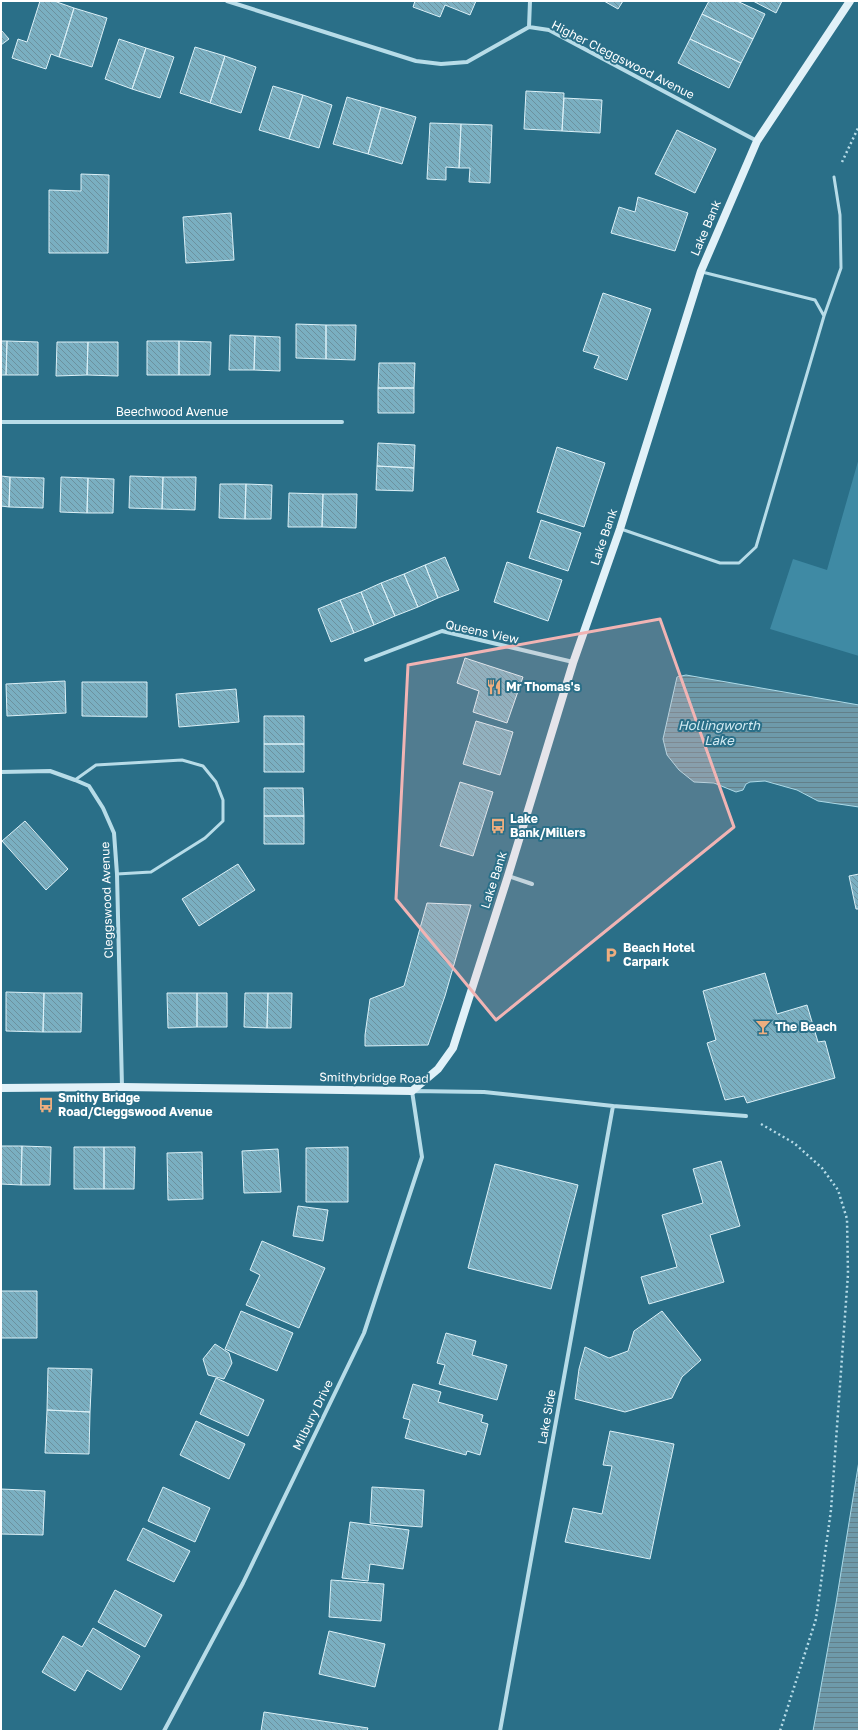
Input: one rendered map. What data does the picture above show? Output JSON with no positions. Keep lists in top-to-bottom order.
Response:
{
  "streets": {
    "main road": ["Lake Bank", "Smithybridge Road"],
    "street": [
      "Higher Cleggswood Avenue",
      "Beechwood Avenue",
      "Queens View",
      "Cleggswood Avenue",
      "Milbury Drive",
      "Lake Side"
    ]
  },
  "crossings": [
    ["Higher Cleggswood Avenue", "Lake Bank"],
    ["Lake Bank", "Queens View"],
    ["Lake Bank", "Smithybridge Road"],
    ["Lake Bank", "Milbury Drive"],
    ["Cleggswood Avenue", "Smithybridge Road"],
    ["Smithybridge Road", "Milbury Drive"],
    ["Smithybridge Road", "Lake Side"]
  ],
  "water": ["Hollingworth Lake"],
  "places": {
    "restaurant": ["Mr Thomas's"],
    "bus stop": ["Lake Bank/Millers", "Smithy Bridge Road/Cleggswood Avenue"],
    "parking": ["Beach Hotel Carpark"],
    "bar": ["The Beach"]
  }
}
